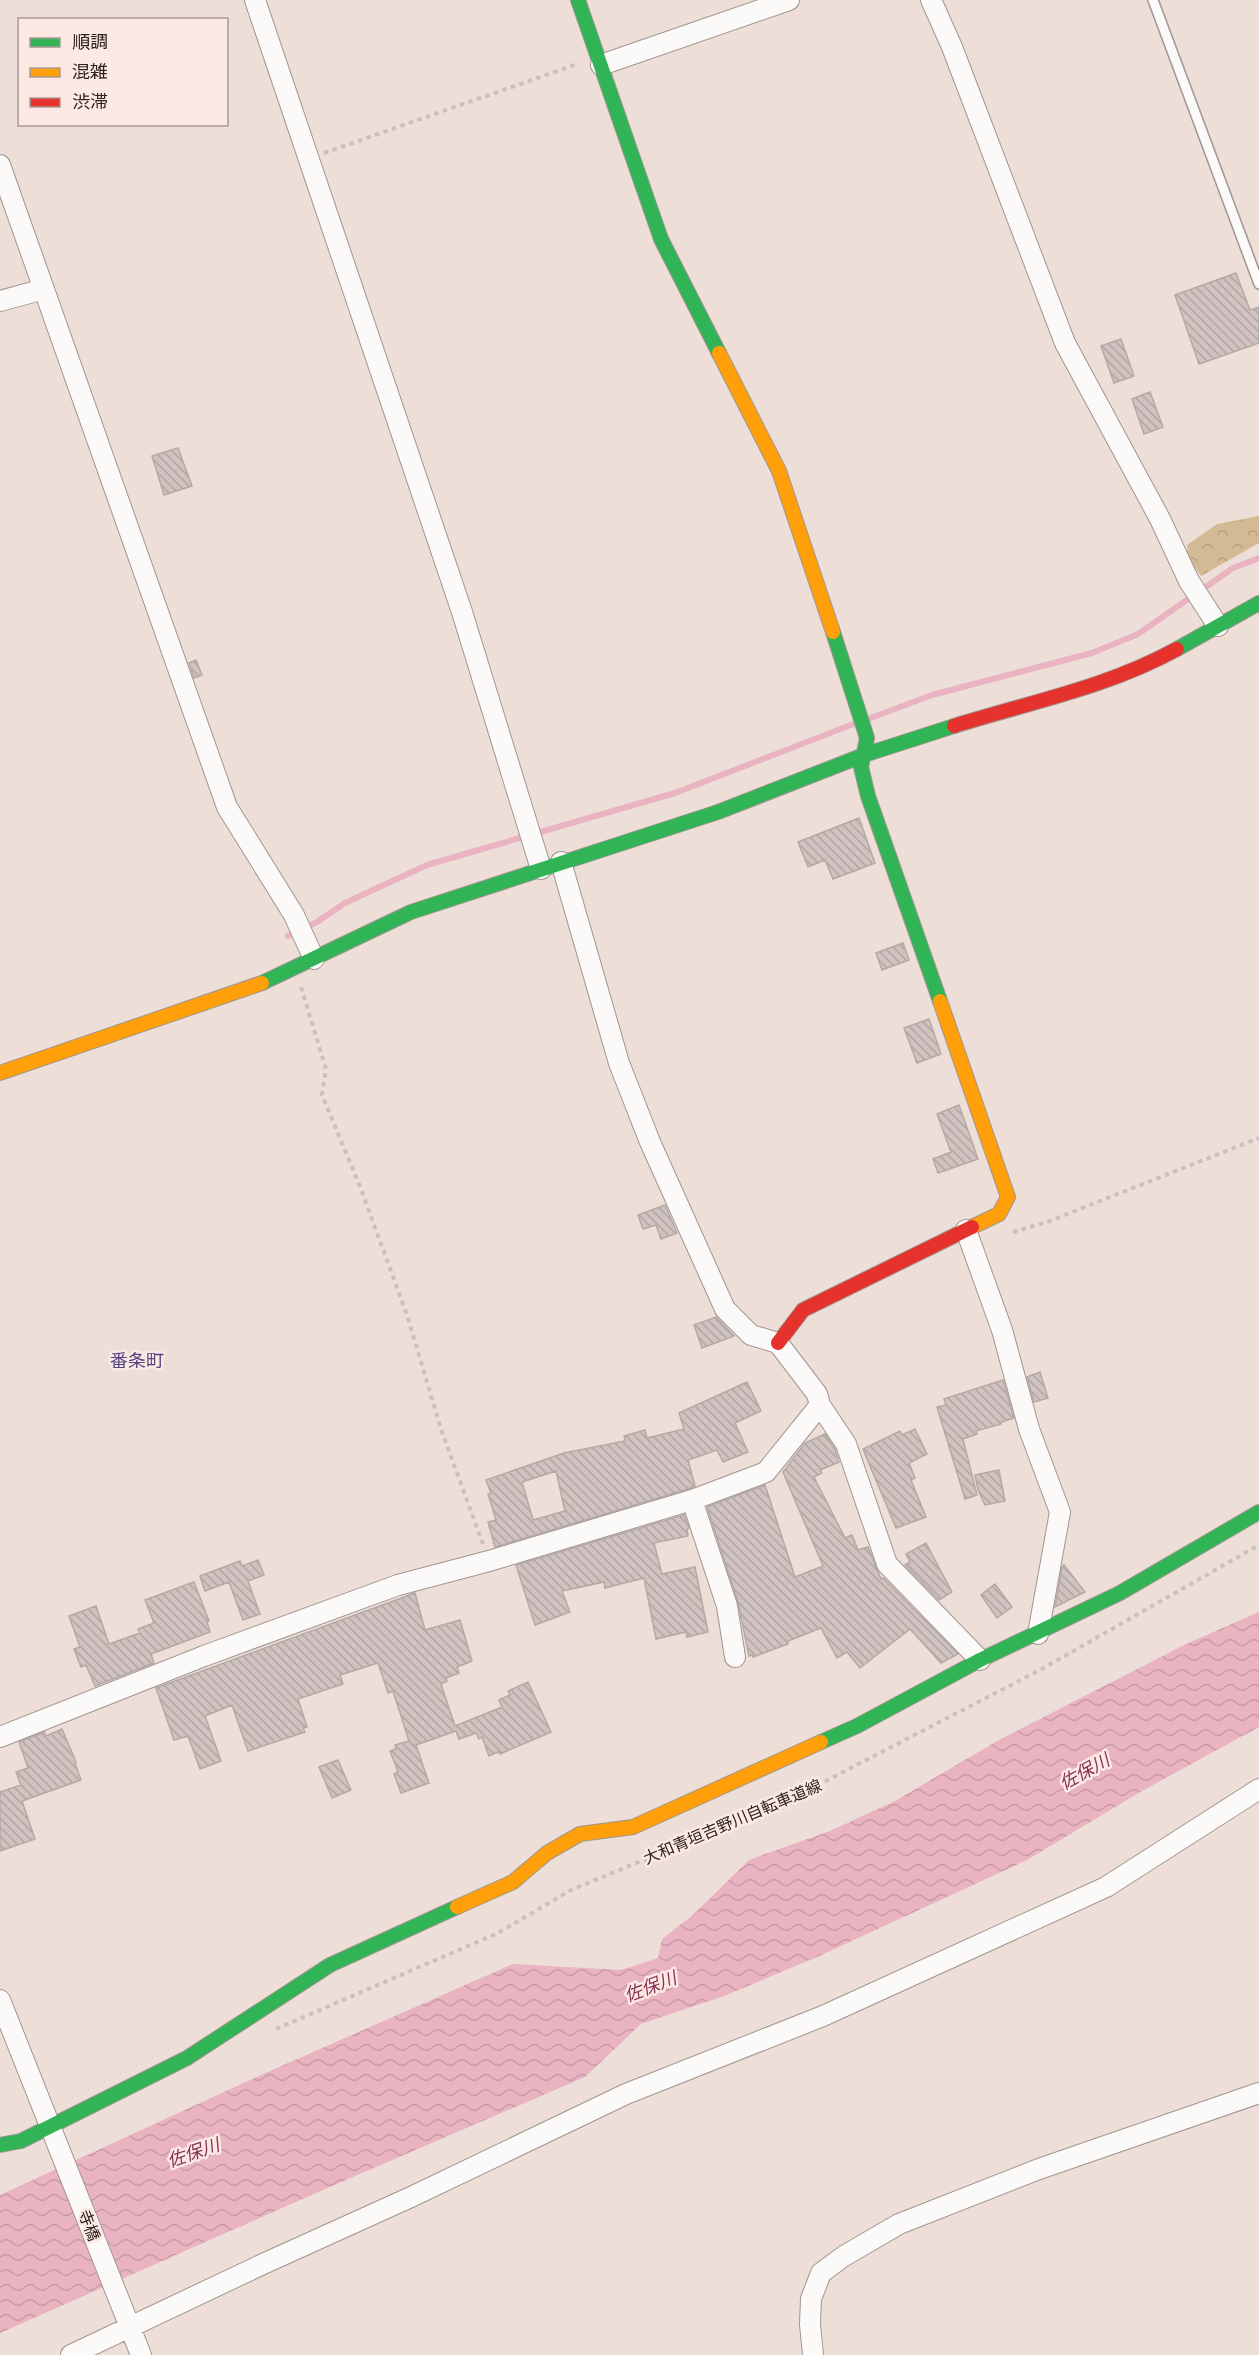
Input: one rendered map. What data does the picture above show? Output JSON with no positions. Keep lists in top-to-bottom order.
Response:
{
  "streets": {
    "street": ["寺橋"],
    "path": ["大和青垣吉野川自転車道線"]
  },
  "districts": ["番条町"],
  "water": ["佐保川"],
  "legend": ["順調", "混雑", "渋滞"]
}
